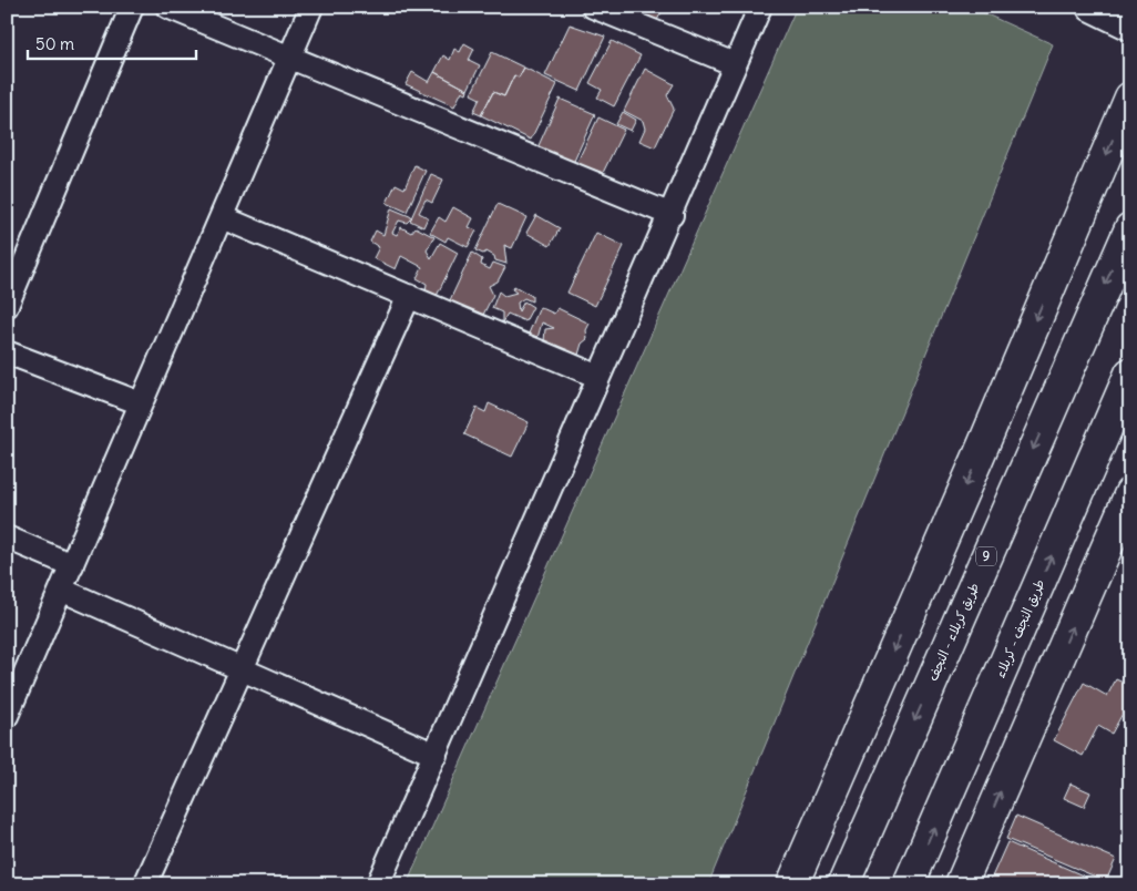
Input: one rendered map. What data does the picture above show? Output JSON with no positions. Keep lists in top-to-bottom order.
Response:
{
  "streets": {
    "main road": ["9", "طريق النجف - کربلاء", "طريق کربلاء - النجف"]
  },
  "scale_bar": "50 m"
}
